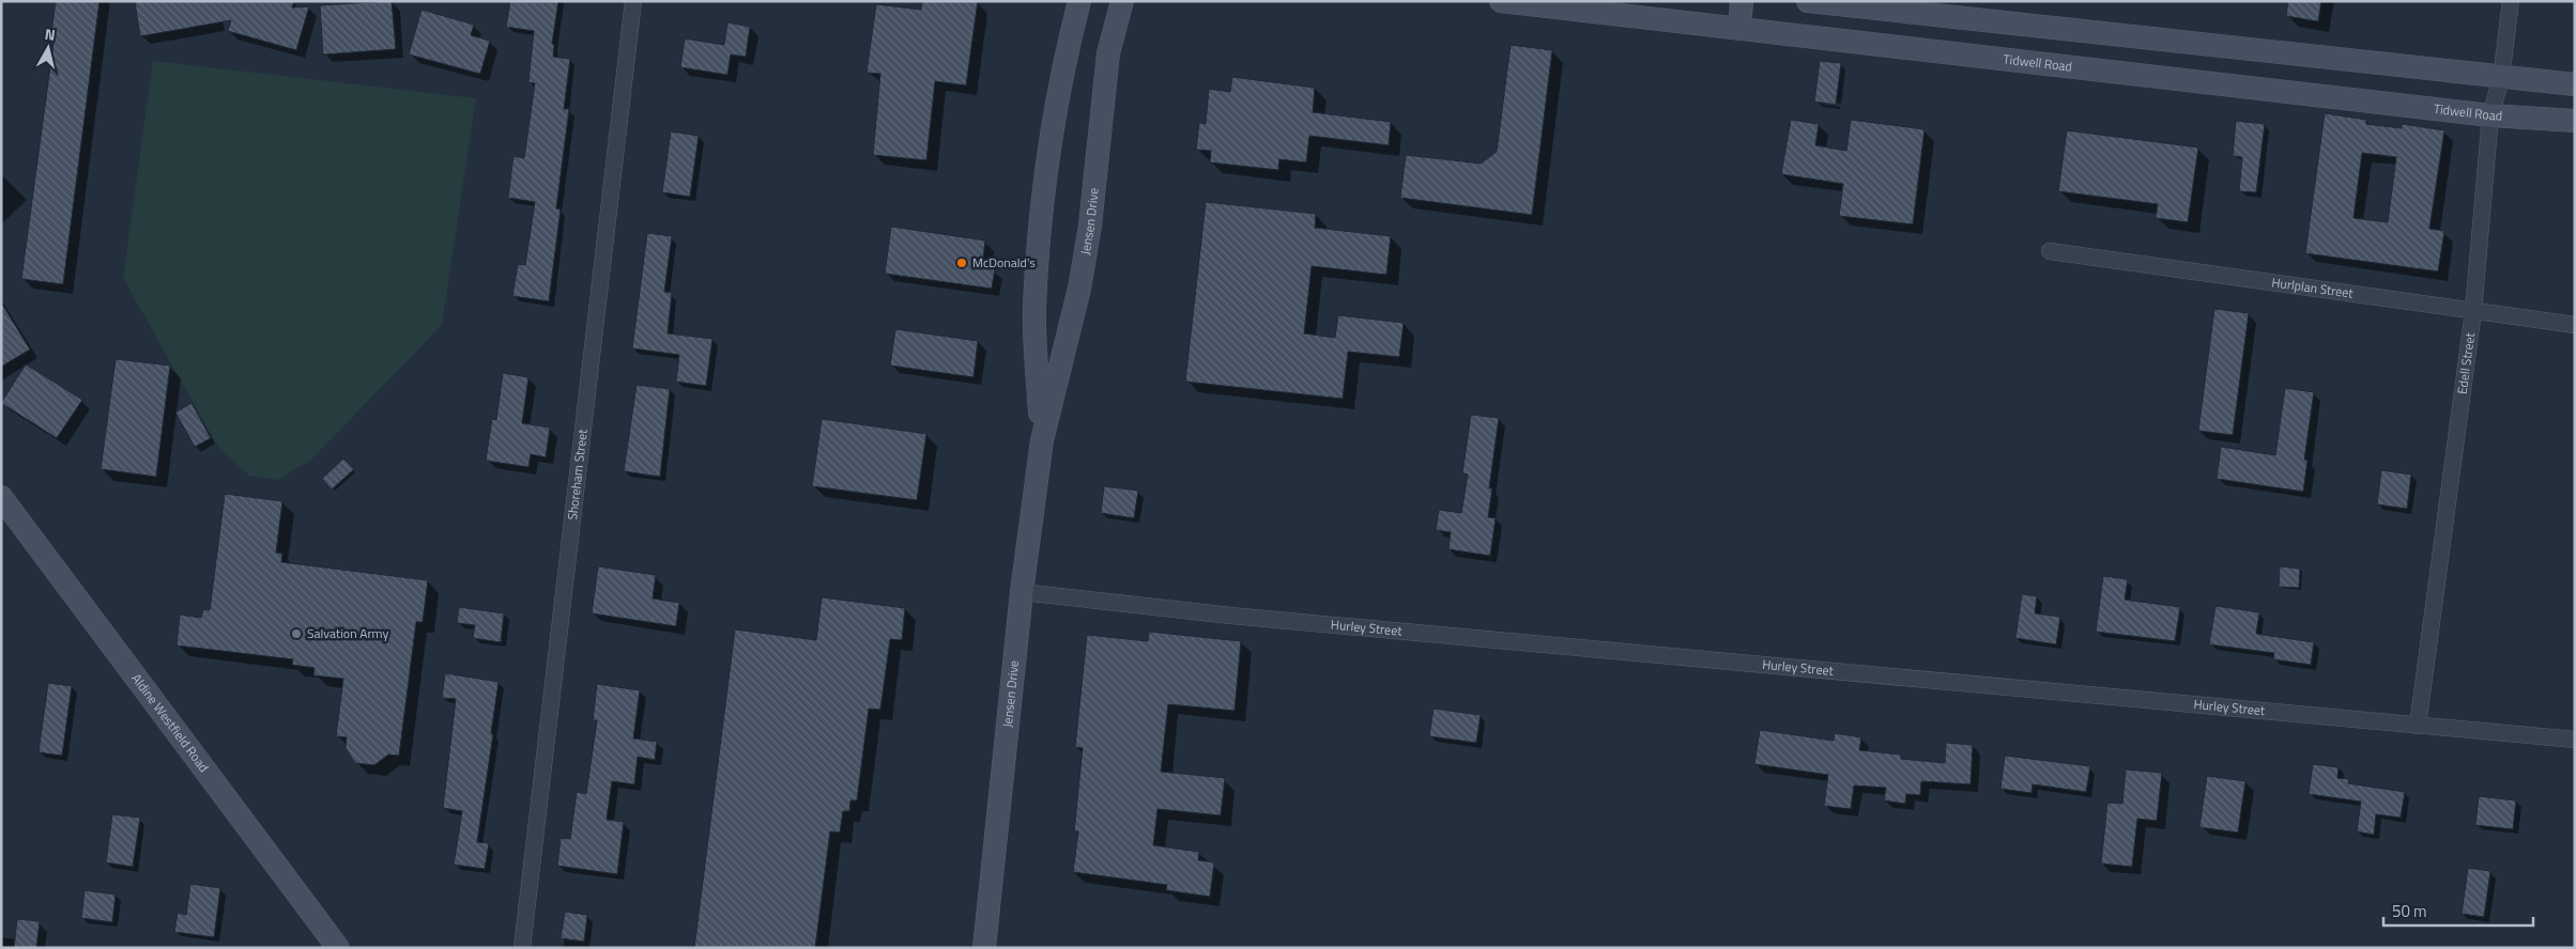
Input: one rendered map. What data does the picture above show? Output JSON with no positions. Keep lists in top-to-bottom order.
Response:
{
  "streets": {
    "main road": ["Tidwell Road", "Jensen Drive", "Aldine Westfield Road"],
    "street": [
      "Hurlplan Street",
      "Edell Street",
      "Shoreham Street",
      "Hurley Street"
    ]
  },
  "crossings": [
    ["Tidwell Road", "Edell Street"],
    ["Jensen Drive", "Hurley Street"],
    ["Hurlplan Street", "Edell Street"],
    ["Edell Street", "Hurley Street"]
  ],
  "places": ["McDonald's", "Salvation Army"],
  "scale_bar": "50 m",
  "north": "top"
}
